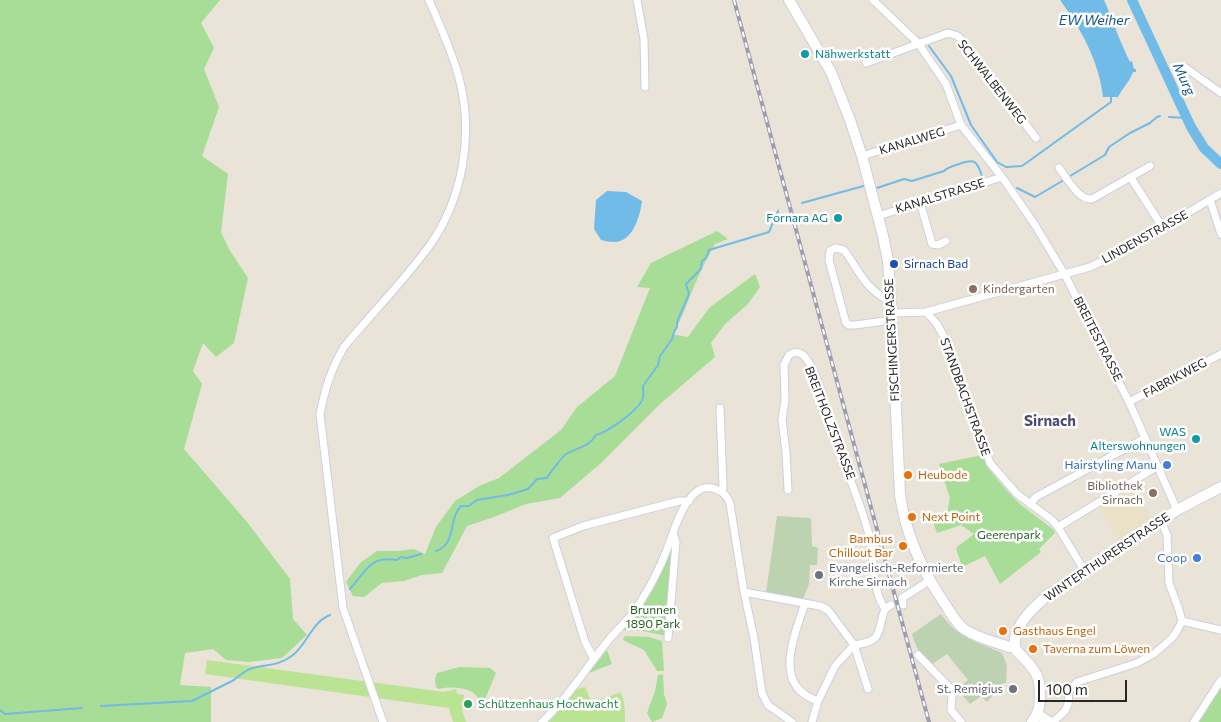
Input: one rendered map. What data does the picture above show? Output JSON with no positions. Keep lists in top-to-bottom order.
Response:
{
  "streets": {
    "main road": ["FISCHINGERSTRASSE", "WINTERTHURERSTRASSE"],
    "street": [
      "SCHWALBENWEG",
      "KANALWEG",
      "KANALSTRASSE",
      "LINDENSTRASSE",
      "BREITESTRASSE",
      "FABRIKWEG",
      "STANDBACHSTRASSE",
      "BREITHOLZSTRASSE"
    ]
  },
  "crossings": [
    ["SCHWALBENWEG", "BREITESTRASSE"],
    ["KANALWEG", "BREITESTRASSE"],
    ["KANALWEG", "FISCHINGERSTRASSE"],
    ["KANALSTRASSE", "BREITESTRASSE"],
    ["KANALSTRASSE", "FISCHINGERSTRASSE"],
    ["LINDENSTRASSE", "BREITESTRASSE"],
    ["LINDENSTRASSE", "FISCHINGERSTRASSE"],
    ["LINDENSTRASSE", "STANDBACHSTRASSE"],
    ["BREITESTRASSE", "FABRIKWEG"],
    ["BREITESTRASSE", "WINTERTHURERSTRASSE"],
    ["FISCHINGERSTRASSE", "WINTERTHURERSTRASSE"],
    ["STANDBACHSTRASSE", "WINTERTHURERSTRASSE"]
  ],
  "districts": ["Sirnach"],
  "water": ["EW Weiher", "Murg"],
  "parks": ["Geerenpark", "Brunnen 1890 Park"],
  "places": [
    "Nähwerkstatt",
    "Fornara AG",
    "Sirnach Bad",
    "Kindergarten",
    "WAS Alterswohnungen",
    "Hairstyling Manu",
    "Heubode",
    "Bibliothek Sirnach",
    "Next Point",
    "Bambus Chillout Bar",
    "Coop",
    "Evangelisch-Reformierte Kirche Sirnach",
    "Gasthaus Engel",
    "Taverna zum Löwen",
    "St. Remigius",
    "Schützenhaus Hochwacht"
  ],
  "scale_bar": "100 m"
}
